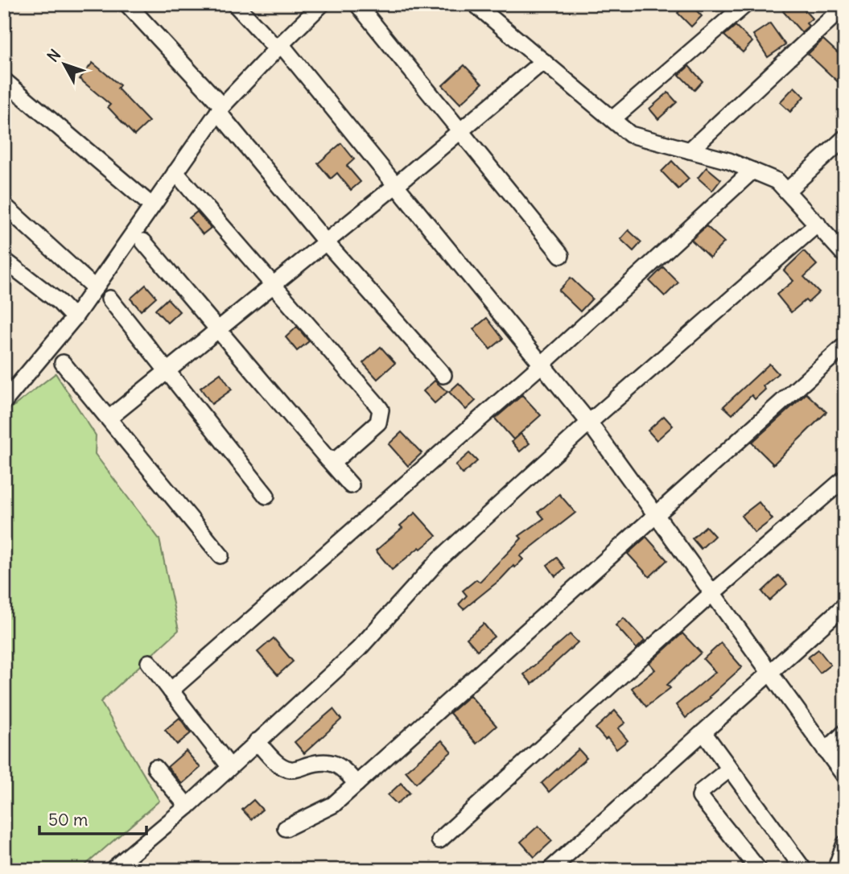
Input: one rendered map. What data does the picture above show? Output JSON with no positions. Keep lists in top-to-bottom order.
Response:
{
  "scale_bar": "50 m",
  "north": "top left"
}
